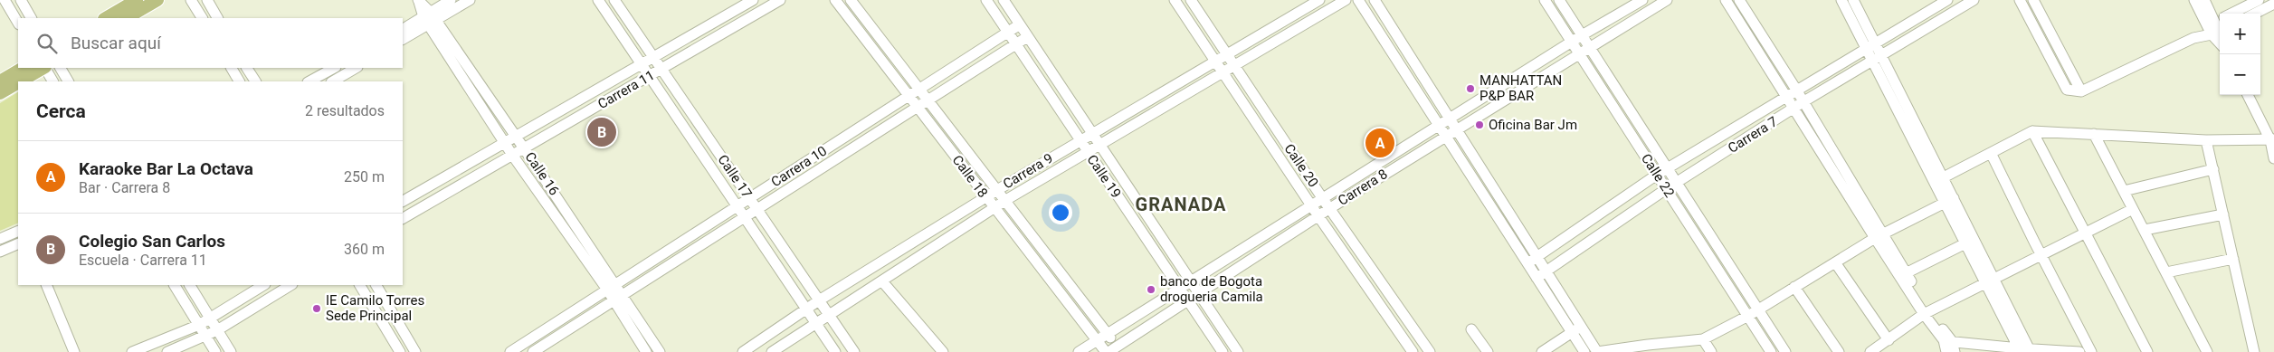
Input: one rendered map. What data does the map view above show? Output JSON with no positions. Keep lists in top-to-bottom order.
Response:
{
  "streets": {
    "street": [
      "Carrera 11",
      "Carrera 7",
      "Calle 20",
      "Carrera 10",
      "Carrera 9",
      "Calle 16",
      "Calle 22",
      "Calle 17",
      "Calle 18",
      "Calle 19",
      "Carrera 8"
    ]
  },
  "crossings": [
    ["Carrera 11", "Calle 16"],
    ["Carrera 11", "Calle 17"],
    ["Carrera 7", "Calle 22"],
    ["Calle 20", "Carrera 9"],
    ["Calle 20", "Carrera 8"],
    ["Carrera 10", "Calle 16"],
    ["Carrera 10", "Calle 17"],
    ["Carrera 10", "Calle 18"],
    ["Carrera 10", "Calle 19"],
    ["Carrera 9", "Calle 17"],
    ["Carrera 9", "Calle 18"],
    ["Carrera 9", "Calle 19"],
    ["Calle 22", "Carrera 8"],
    ["Calle 18", "Carrera 8"],
    ["Calle 19", "Carrera 8"]
  ],
  "districts": ["GRANADA"],
  "places": [
    "MANHATTAN P&P BAR",
    "Oficina Bar Jm",
    "banco de Bogota drogueria Camila",
    "IE Camilo Torres Sede Principal"
  ],
  "page": {
    "map_buttons": ["+", "−"],
    "search": "Buscar aquí",
    "heading": ["Cerca", "2 resultados"],
    "pins": ["B", "A"],
    "list": [
      {
        "mark": "A",
        "name": "Karaoke Bar La Octava",
        "note": "Bar · Carrera 8",
        "value": "250 m"
      },
      {
        "mark": "B",
        "name": "Colegio San Carlos",
        "note": "Escuela · Carrera 11",
        "value": "360 m"
      }
    ]
  }
}
